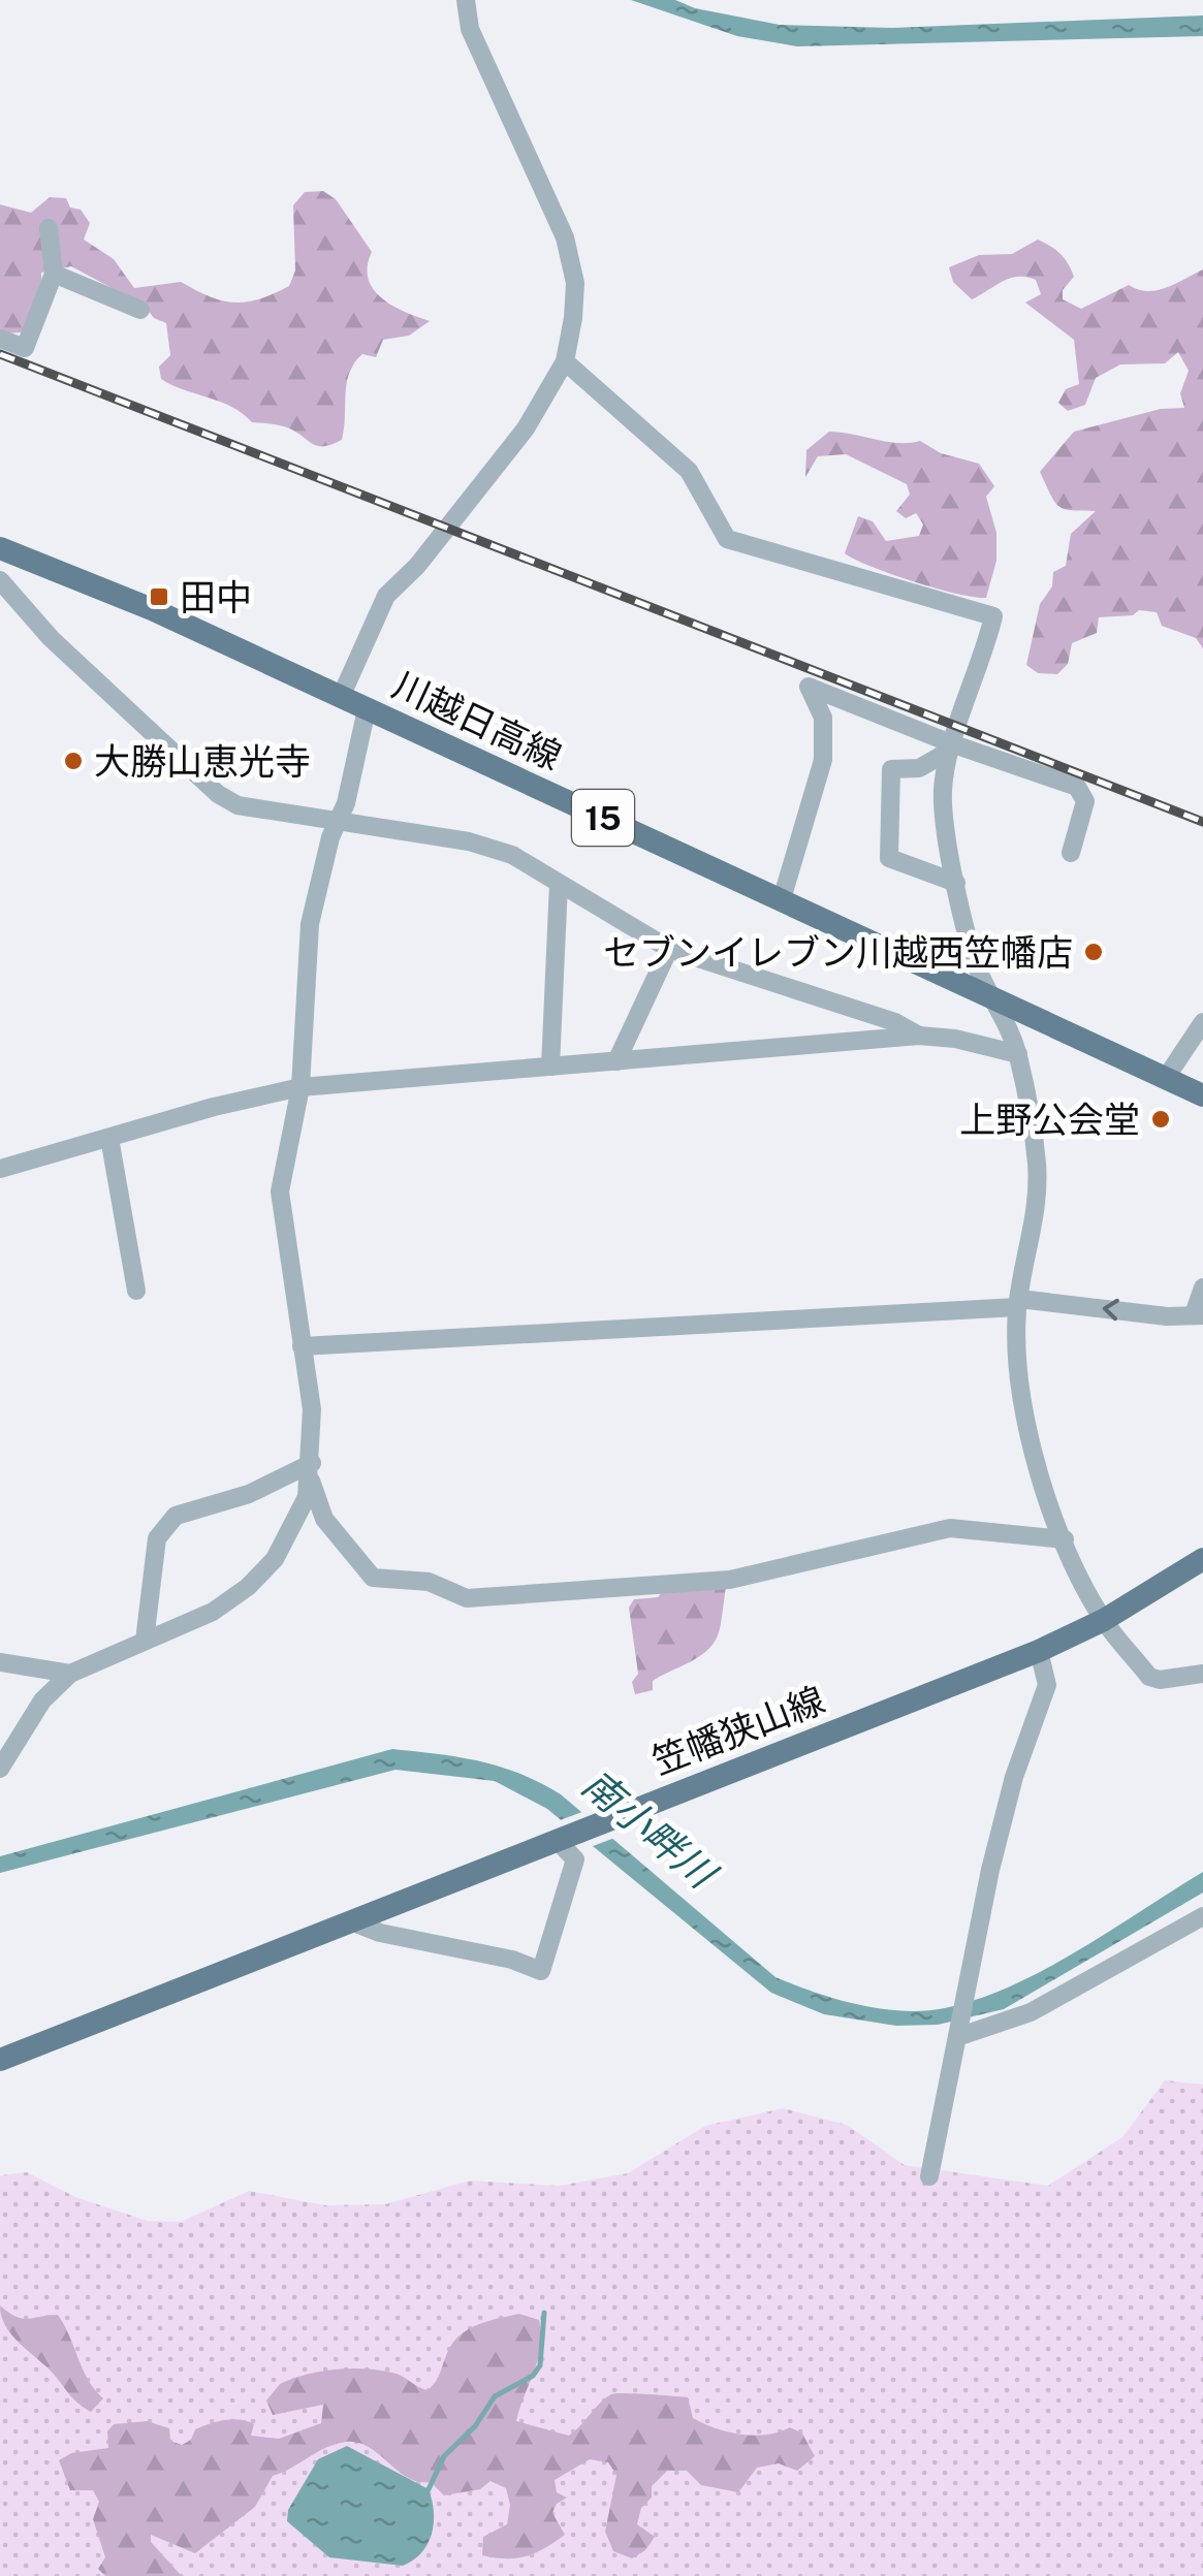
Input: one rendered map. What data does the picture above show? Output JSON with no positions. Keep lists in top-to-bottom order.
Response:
{
  "streets": {
    "main road": ["川越日高線", "15", "笠幡狭山線"]
  },
  "water": ["南小畔川"],
  "places": {
    "transit": ["田中"],
    "other": ["大勝山恵光寺", "セブンイレブン川越西笠幡店", "上野公会堂"]
  }
}
